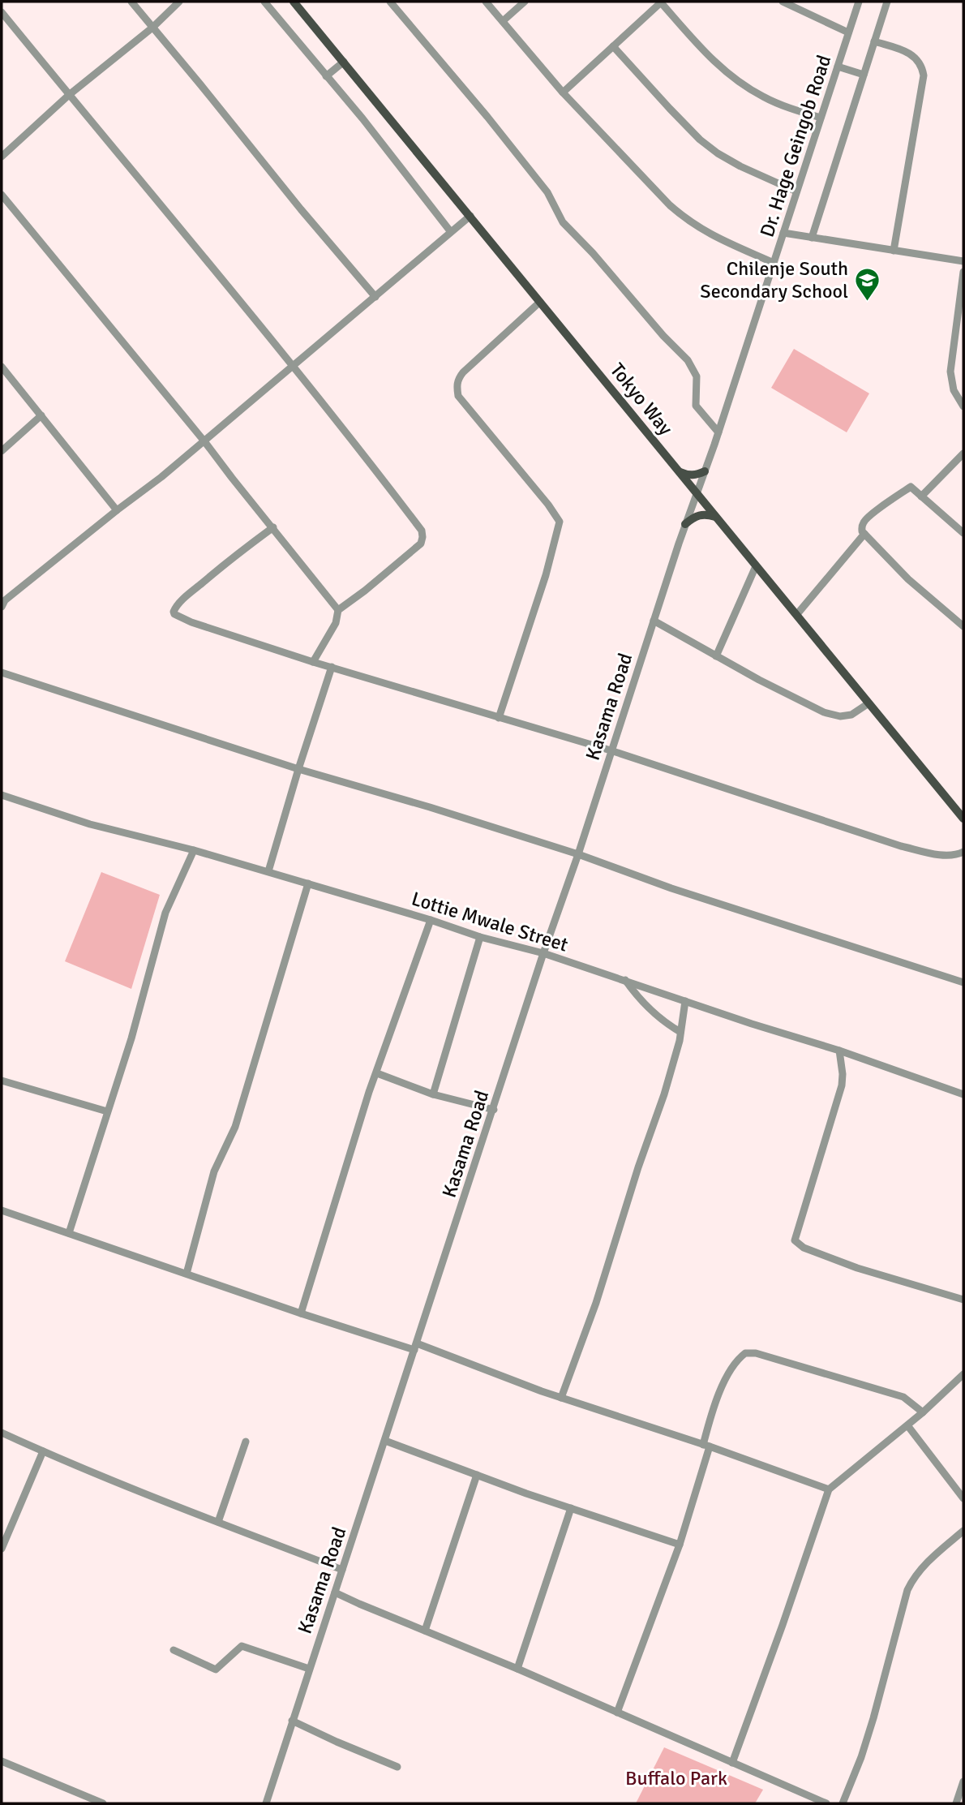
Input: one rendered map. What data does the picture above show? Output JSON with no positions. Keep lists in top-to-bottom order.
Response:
{
  "streets": {
    "main road": ["Tokyo Way"],
    "street": ["Dr. Hage Geingob Road", "Kasama Road", "Lottie Mwale Street"]
  },
  "crossings": [
    ["Dr. Hage Geingob Road", "Tokyo Way"],
    ["Dr. Hage Geingob Road", "Kasama Road"],
    ["Tokyo Way", "Kasama Road"],
    ["Kasama Road", "Lottie Mwale Street"]
  ],
  "parks": ["Buffalo Park"],
  "places": {
    "school or university": ["Chilenje South Secondary School"]
  }
}
